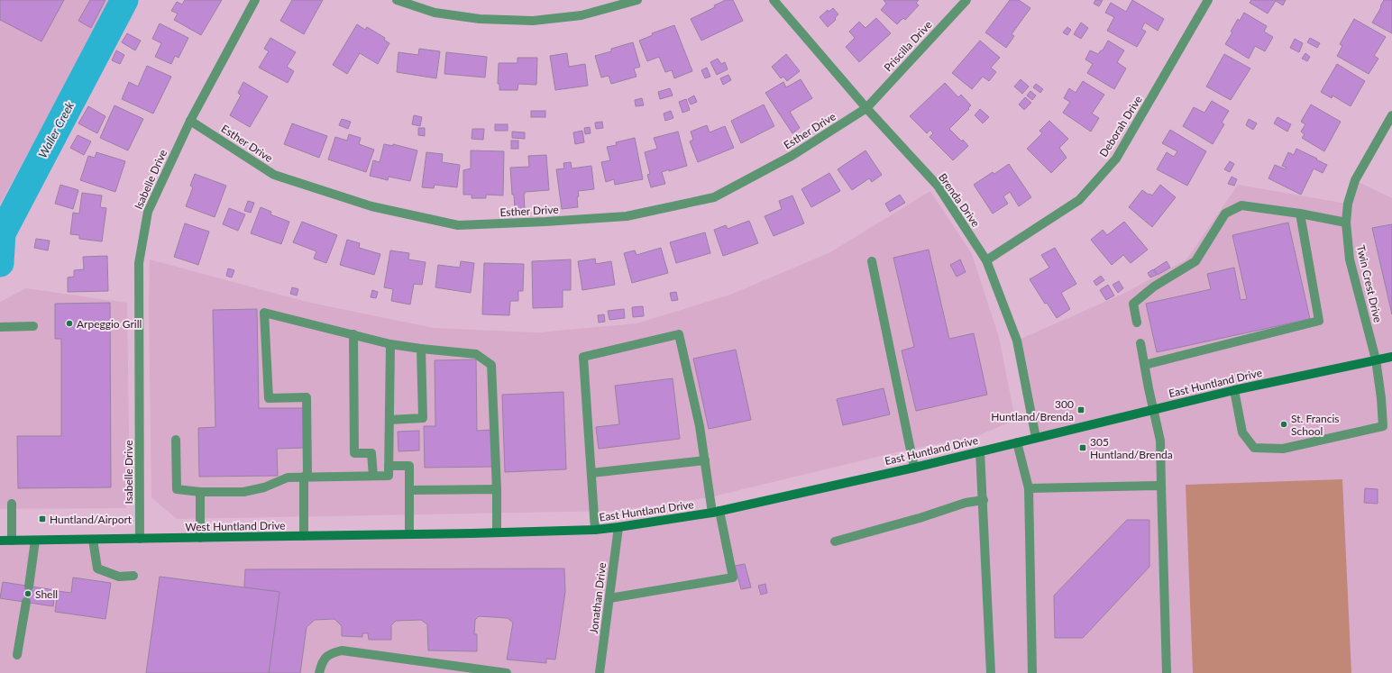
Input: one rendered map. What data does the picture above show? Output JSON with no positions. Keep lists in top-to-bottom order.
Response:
{
  "streets": {
    "street": [
      "Priscilla Drive",
      "Deborah Drive",
      "Esther Drive",
      "Isabelle Drive",
      "Brenda Drive",
      "Twin Crest Drive",
      "East Huntland Drive",
      "West Huntland Drive",
      "Jonathan Drive"
    ]
  },
  "crossings": [
    ["Priscilla Drive", "Esther Drive"],
    ["Priscilla Drive", "Brenda Drive"],
    ["Deborah Drive", "Brenda Drive"],
    ["Esther Drive", "Isabelle Drive"],
    ["Esther Drive", "Brenda Drive"],
    ["Isabelle Drive", "West Huntland Drive"],
    ["Brenda Drive", "East Huntland Drive"],
    ["Twin Crest Drive", "East Huntland Drive"],
    ["East Huntland Drive", "West Huntland Drive"],
    ["East Huntland Drive", "Jonathan Drive"]
  ],
  "water": ["Waller Creek"],
  "places": {
    "other": ["Arpeggio Grill", "St. Francis School", "Shell"],
    "transit": ["300 Huntland/Brenda", "305 Huntland/Brenda", "Huntland/Airport"]
  }
}
